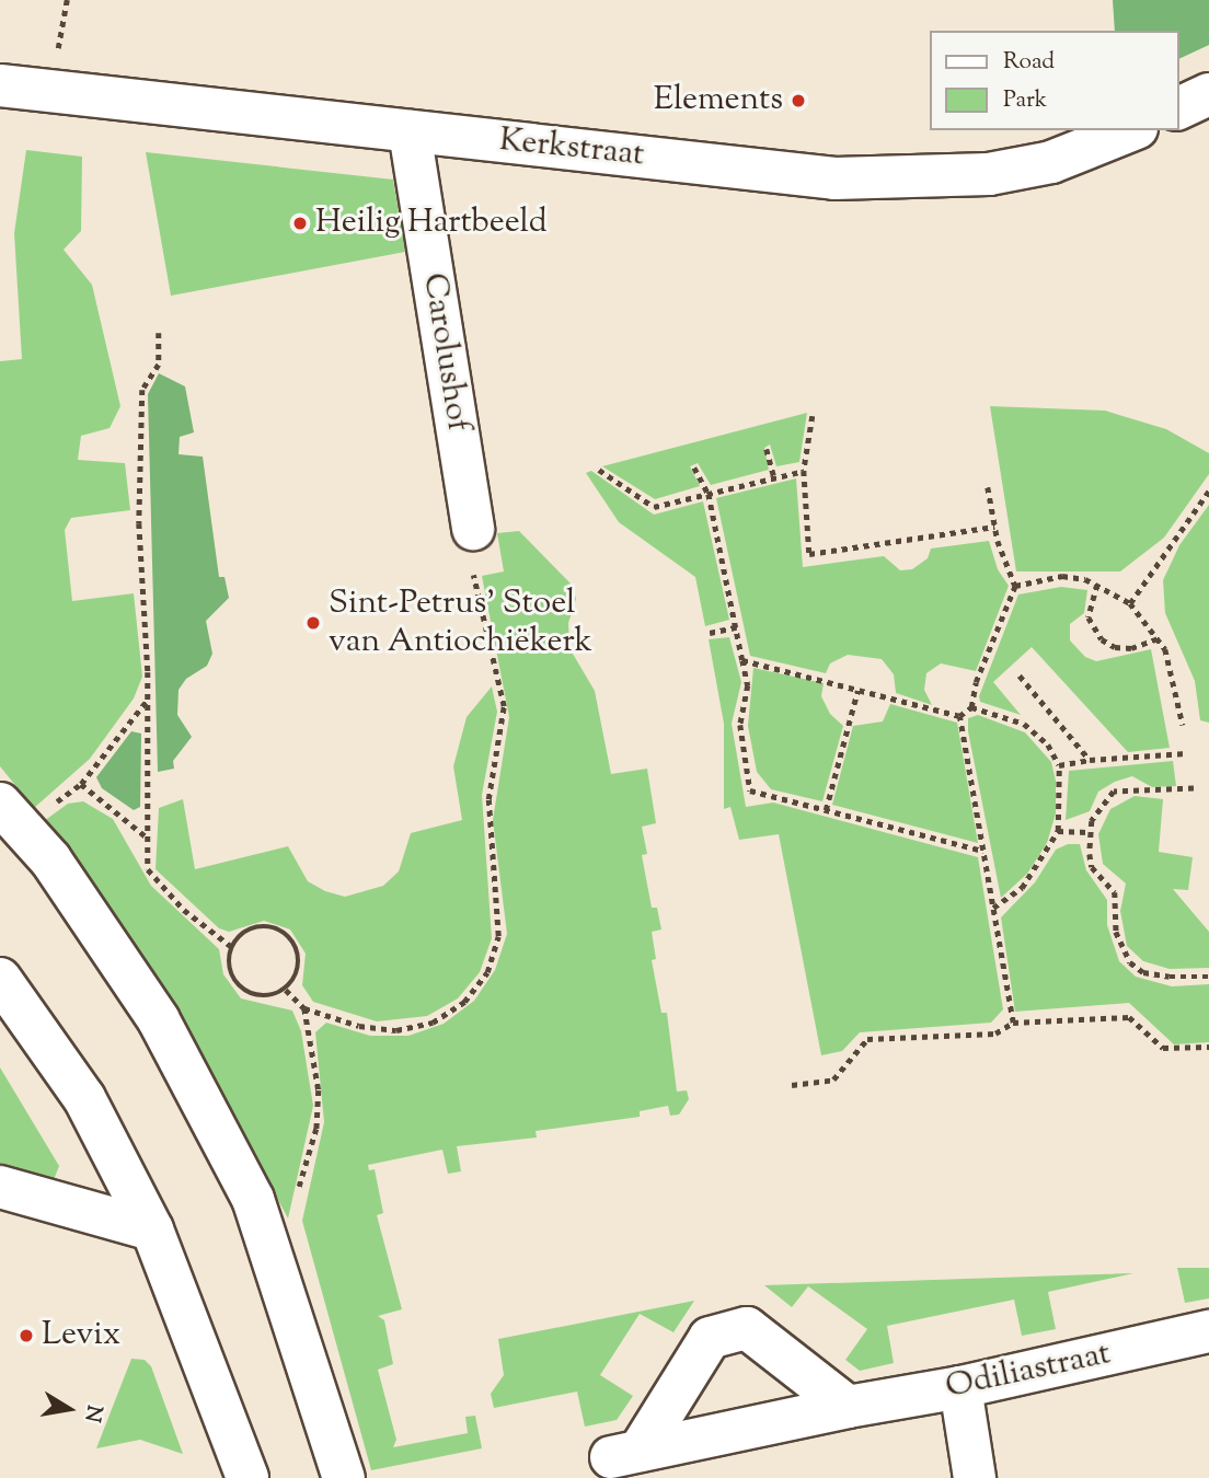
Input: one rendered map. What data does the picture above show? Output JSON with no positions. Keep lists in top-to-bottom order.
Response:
{
  "streets": {
    "street": ["Kerkstraat", "Carolushof", "Odiliastraat"]
  },
  "crossings": [
    ["Kerkstraat", "Carolushof"]
  ],
  "places": [
    "Elements",
    "Heilig Hartbeeld",
    "Sint-Petrus' Stoel van Antiochiëkerk",
    "Levix"
  ],
  "legend": ["Road", "Park"],
  "north": "right"
}
